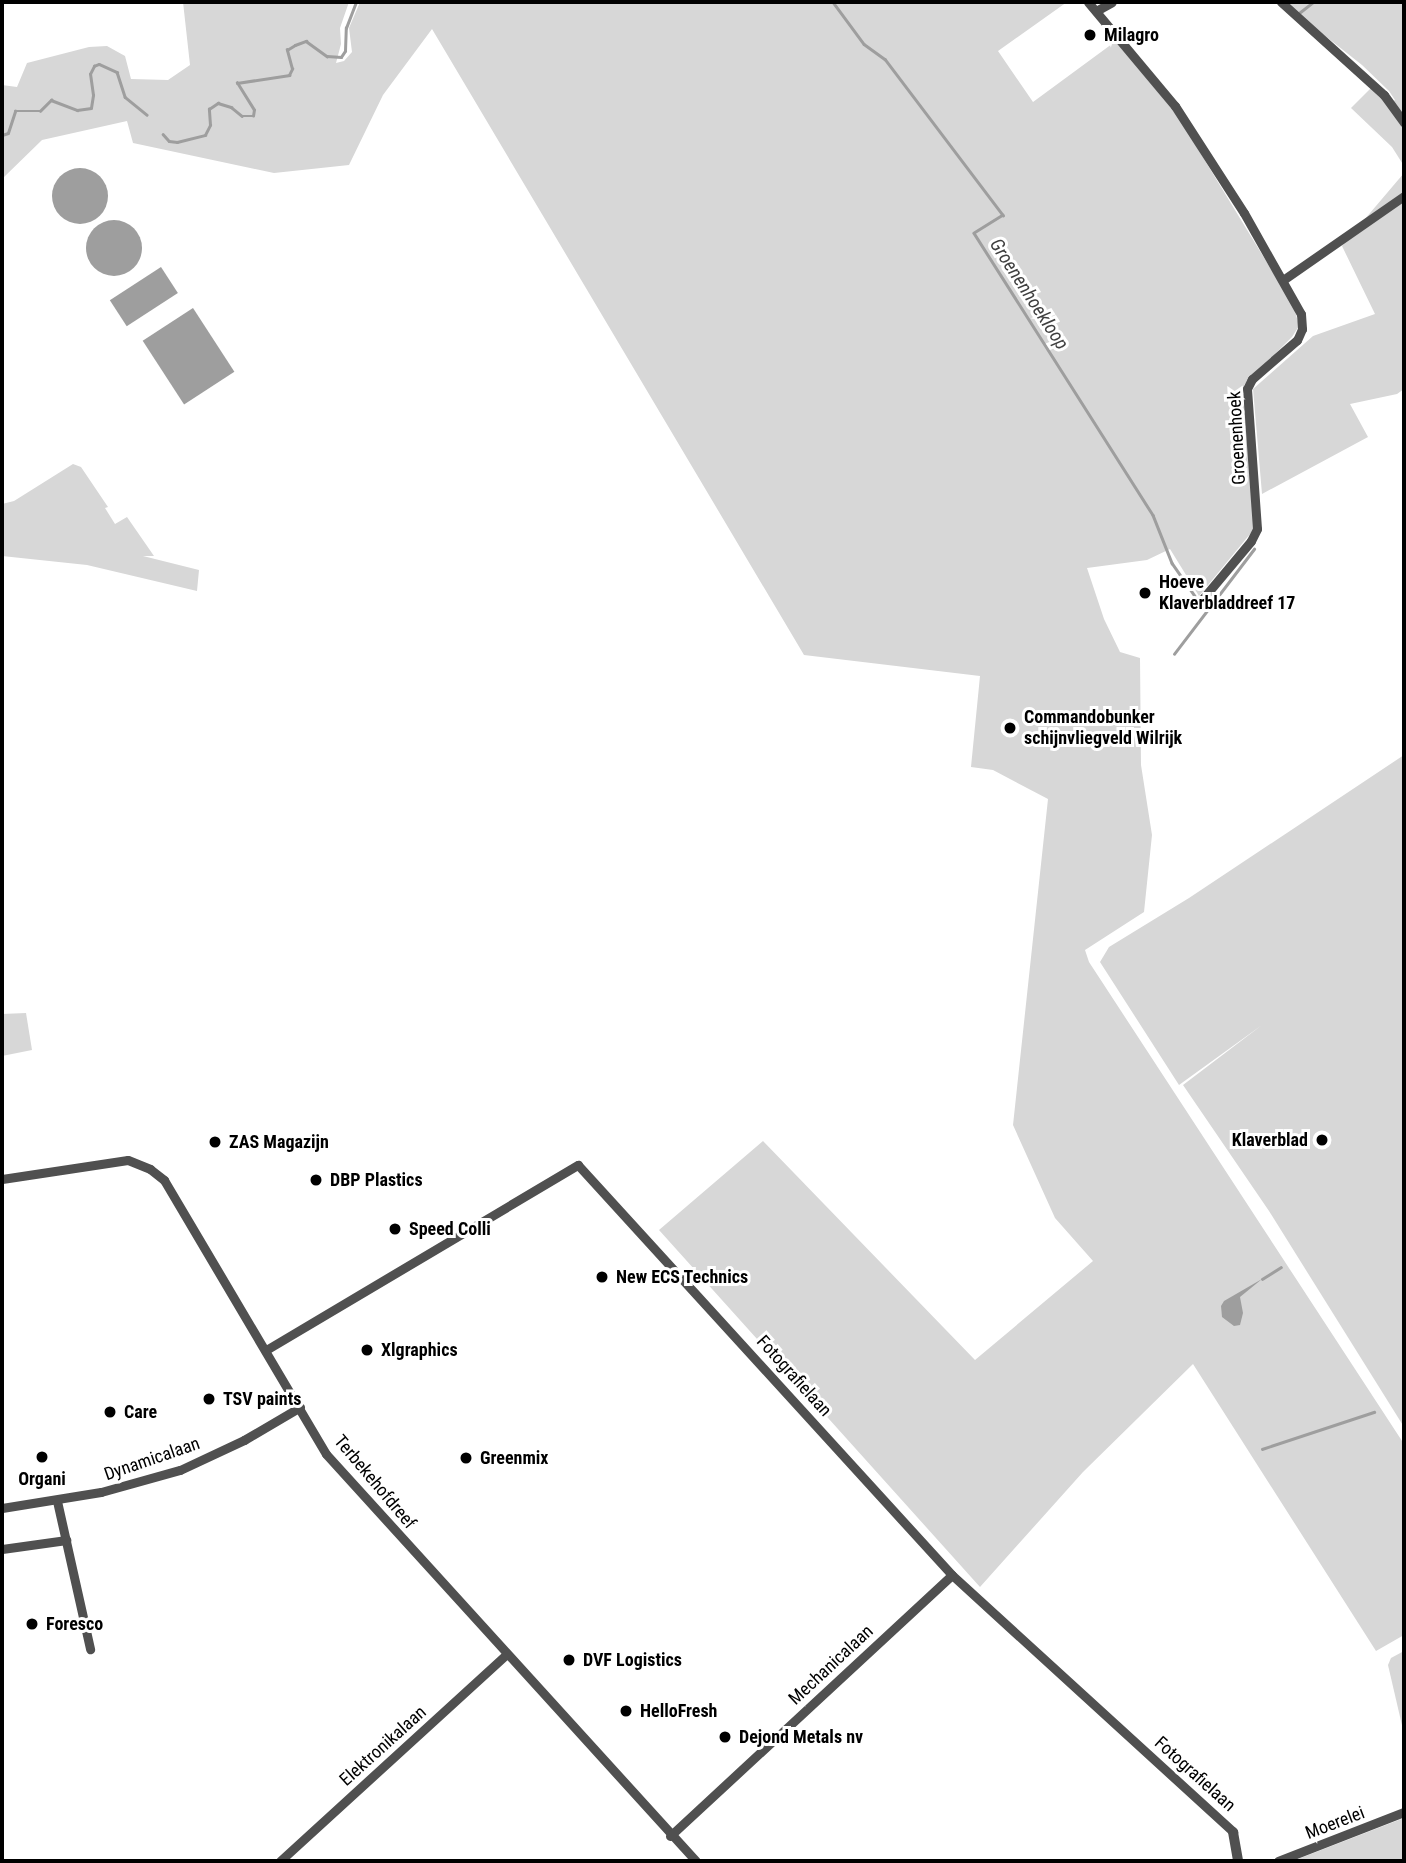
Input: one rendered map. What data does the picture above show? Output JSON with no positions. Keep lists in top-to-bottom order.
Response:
{
  "streets": {
    "street": [
      "Groenenhoek",
      "Fotografielaan",
      "Dynamicalaan",
      "Terbekehofdreef",
      "Mechanicalaan",
      "Elektronikalaan",
      "Moerelei"
    ]
  },
  "crossings": [
    ["Fotografielaan", "Terbekehofdreef"],
    ["Fotografielaan", "Mechanicalaan"],
    ["Dynamicalaan", "Terbekehofdreef"],
    ["Terbekehofdreef", "Mechanicalaan"],
    ["Terbekehofdreef", "Elektronikalaan"]
  ],
  "water": ["Groenenhoekloop"],
  "places": [
    "Milagro",
    "Hoeve Klaverbladdreef 17",
    "Commandobunker schijnvliegveld Wilrijk",
    "Klaverblad",
    "ZAS Magazijn",
    "DBP Plastics",
    "Speed Colli",
    "New ECS Technics",
    "Xlgraphics",
    "TSV paints",
    "Care",
    "Organi",
    "Greenmix",
    "Foresco",
    "DVF Logistics",
    "HelloFresh",
    "Dejond Metals nv"
  ]
}
